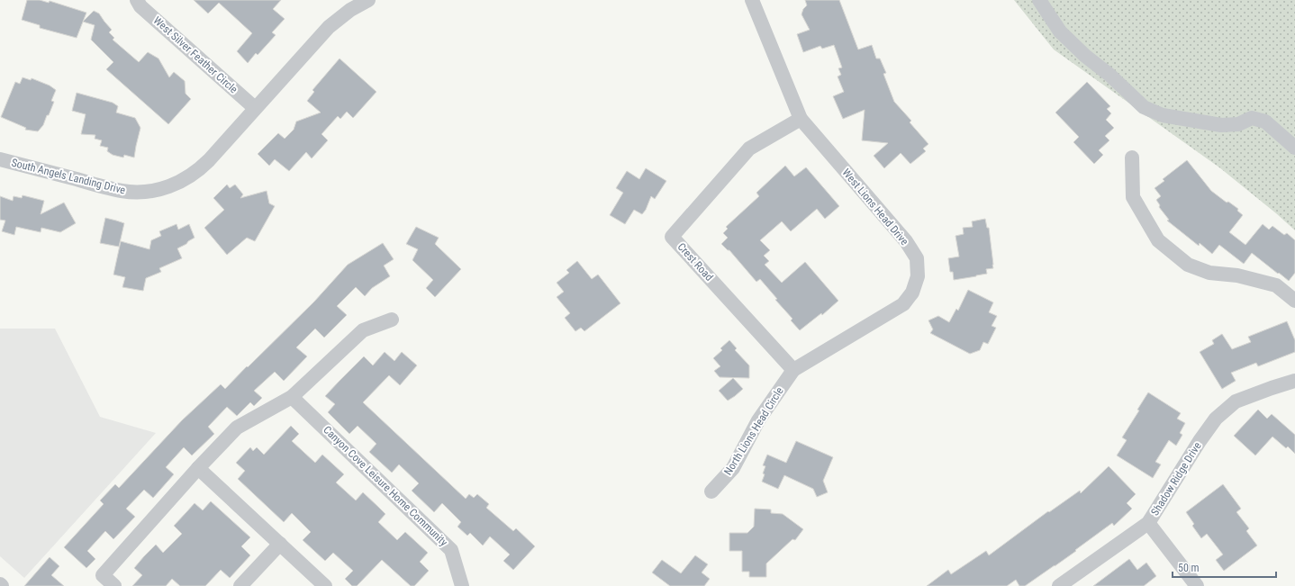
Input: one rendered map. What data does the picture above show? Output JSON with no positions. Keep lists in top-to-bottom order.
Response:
{
  "streets": {
    "street": [
      "West Silver Feather Circle",
      "South Angels Landing Drive",
      "West Lions Head Drive",
      "Crest Road",
      "North Lions Head Circle",
      "Shadow Ridge Drive",
      "Canyon Cove Leisure Home Community"
    ]
  },
  "crossings": [
    ["West Silver Feather Circle", "South Angels Landing Drive"],
    ["West Lions Head Drive", "Crest Road"],
    ["West Lions Head Drive", "North Lions Head Circle"],
    ["Crest Road", "North Lions Head Circle"]
  ],
  "scale_bar": "50 m"
}
